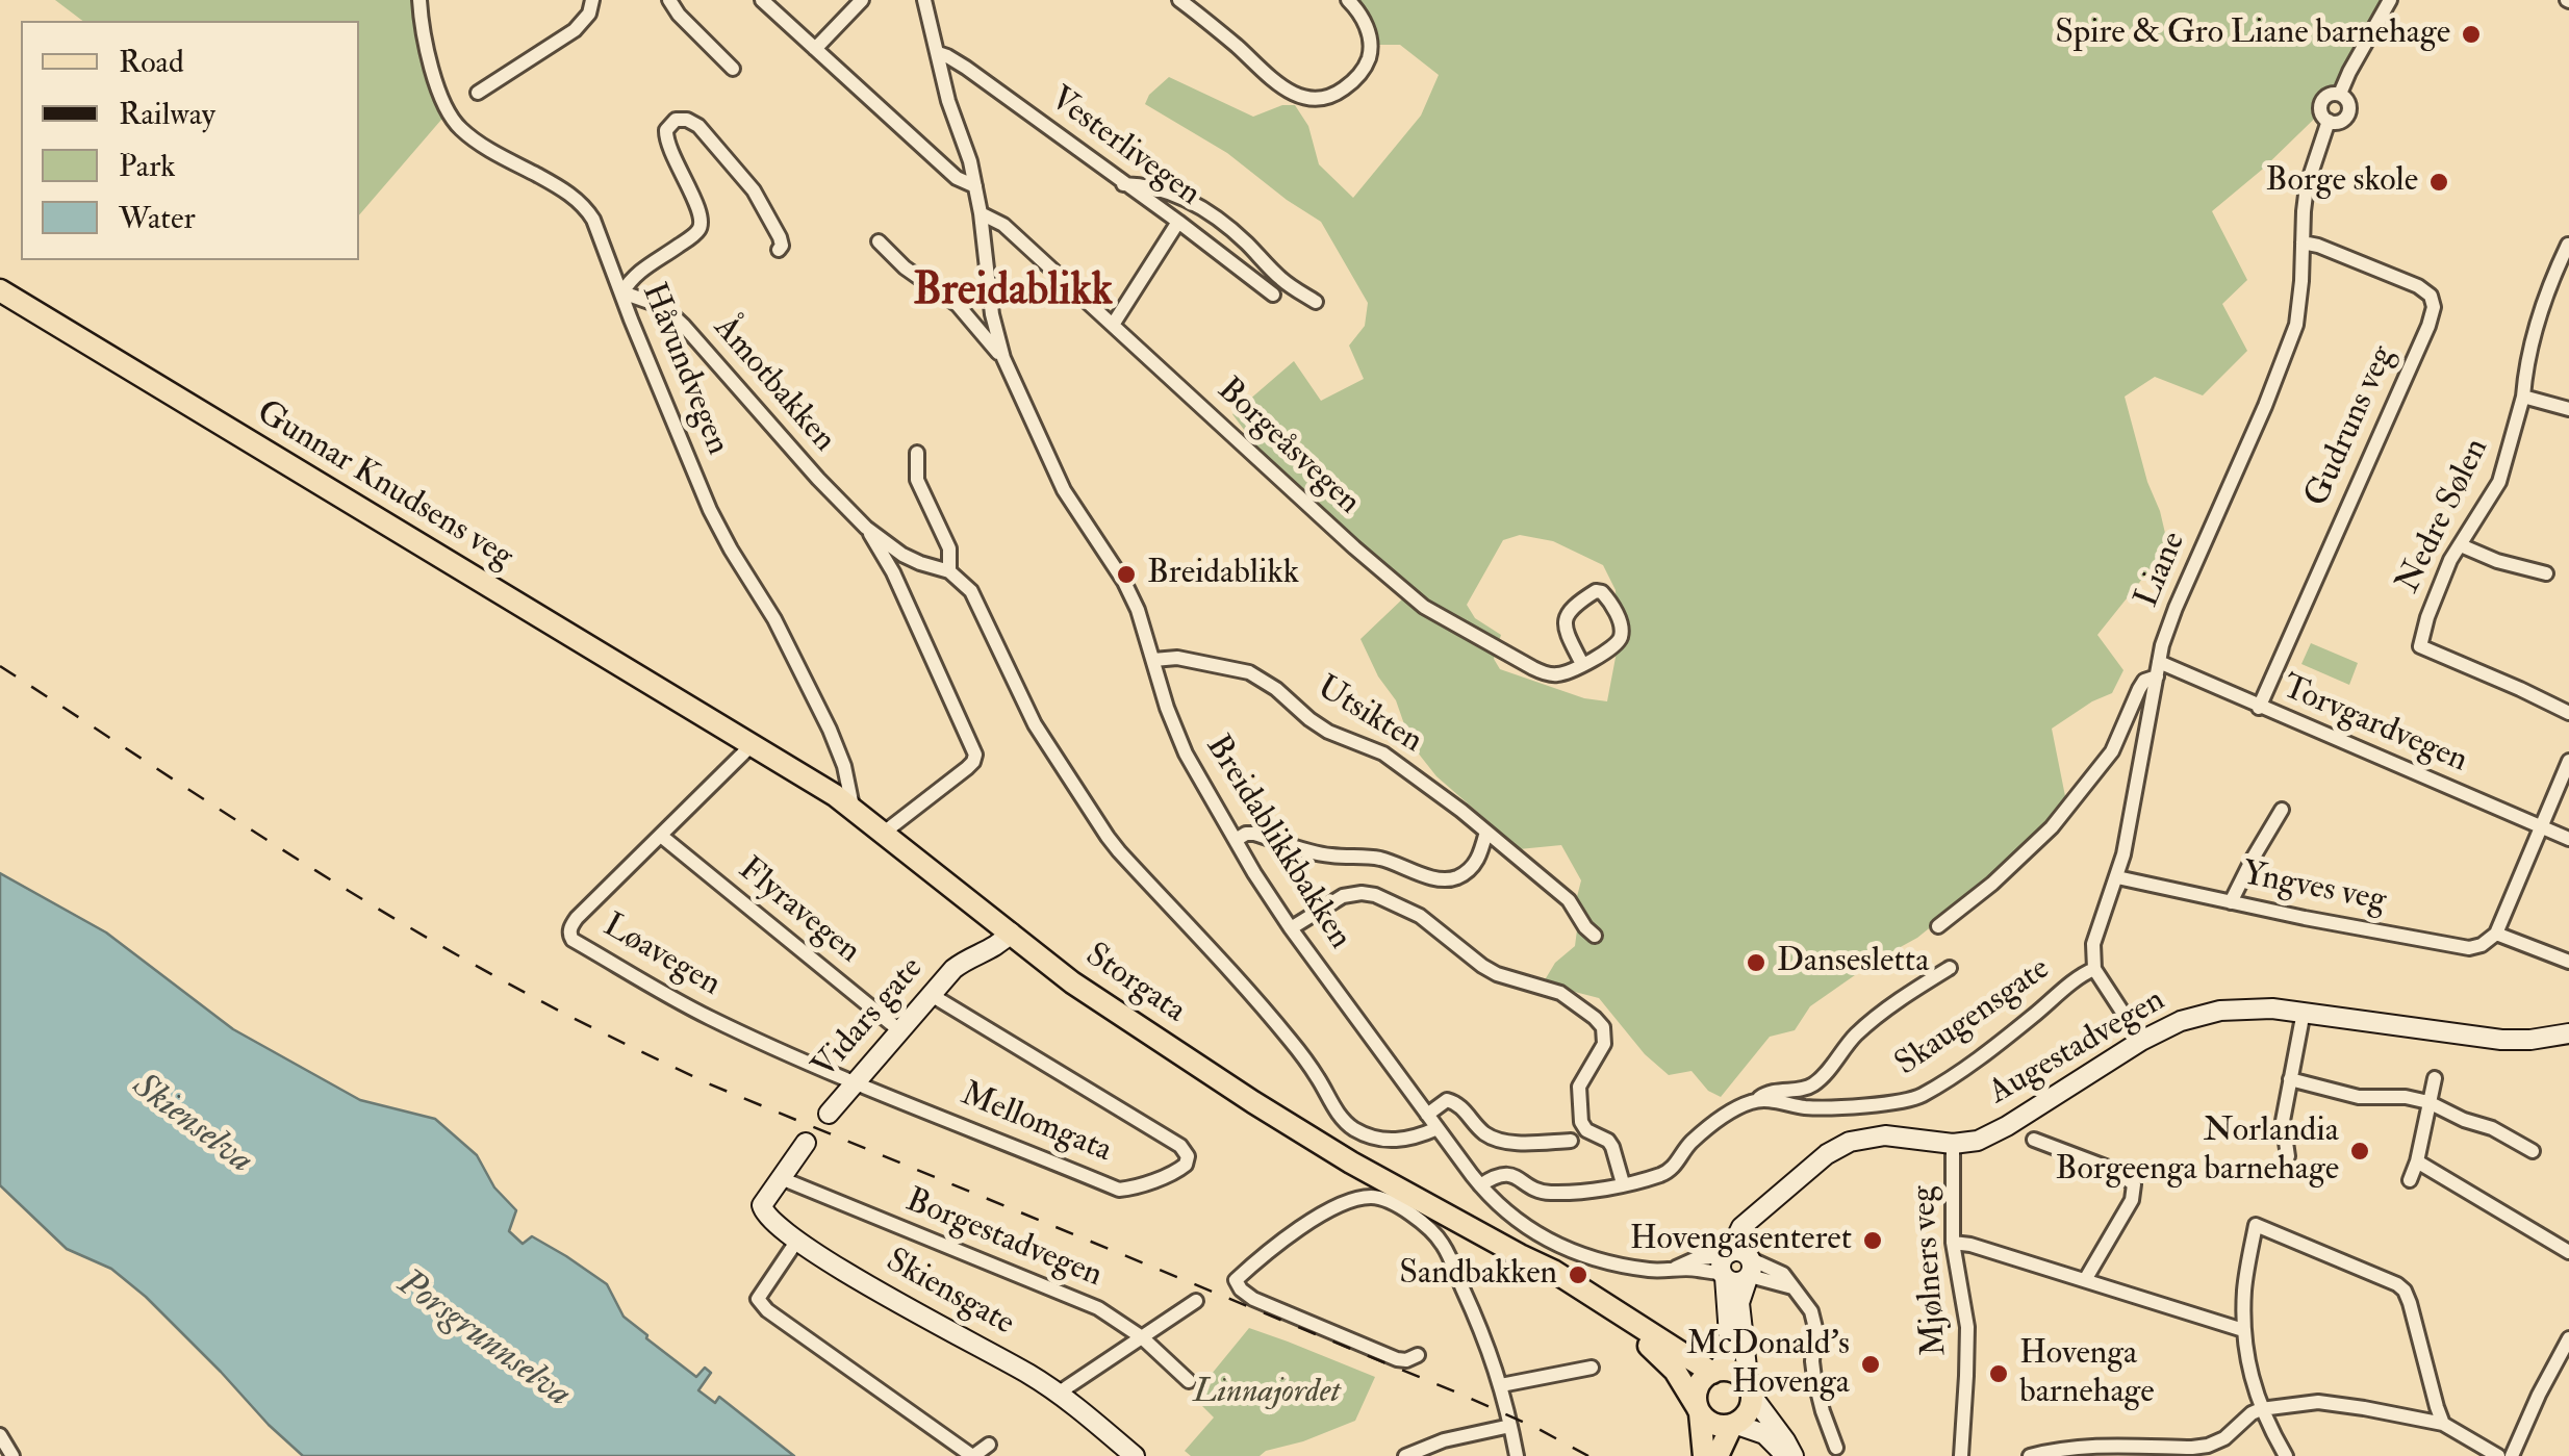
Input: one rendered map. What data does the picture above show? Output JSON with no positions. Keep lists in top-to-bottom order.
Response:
{
  "streets": {
    "main road": [
      "Gunnar Knudsens veg",
      "Storgata",
      "Vidars gate",
      "Augestadvegen",
      "Skiensgate"
    ],
    "street": [
      "Vesterlivegen",
      "Håvundvegen",
      "Åmotbakken",
      "Gudruns veg",
      "Borgeåsvegen",
      "Nedre Sølen",
      "Liane",
      "Utsikten",
      "Torvgardvegen",
      "Breidablikkbakken",
      "Yngves veg",
      "Flyravegen",
      "Løavegen",
      "Skaugensgate",
      "Mellomgata",
      "Borgestadvegen",
      "Mjølners veg"
    ]
  },
  "crossings": [
    ["Vesterlivegen", "Breidablikkbakken"],
    ["Håvundvegen", "Åmotbakken"],
    ["Håvundvegen", "Storgata"],
    ["Åmotbakken", "Breidablikkbakken"],
    ["Gudruns veg", "Liane"],
    ["Gudruns veg", "Torvgardvegen"],
    ["Borgeåsvegen", "Breidablikkbakken"],
    ["Gunnar Knudsens veg", "Løavegen"],
    ["Gunnar Knudsens veg", "Storgata"],
    ["Liane", "Torvgardvegen"],
    ["Liane", "Yngves veg"],
    ["Liane", "Skaugensgate"],
    ["Utsikten", "Breidablikkbakken"],
    ["Breidablikkbakken", "Skaugensgate"],
    ["Breidablikkbakken", "Augestadvegen"],
    ["Flyravegen", "Løavegen"],
    ["Flyravegen", "Vidars gate"],
    ["Løavegen", "Storgata"],
    ["Løavegen", "Vidars gate"],
    ["Løavegen", "Mellomgata"],
    ["Storgata", "Vidars gate"],
    ["Storgata", "Augestadvegen"],
    ["Vidars gate", "Mellomgata"],
    ["Augestadvegen", "Mjølners veg"],
    ["Borgestadvegen", "Skiensgate"]
  ],
  "districts": ["Breidablikk"],
  "water": ["Skienselva", "Porsgrunnselva"],
  "parks": ["Linnajordet"],
  "places": [
    "Spire & Gro Liane barnehage",
    "Borge skole",
    "Breidablikk",
    "Dansesletta",
    "Norlandia Borgeenga barnehage",
    "Hovengasenteret",
    "Sandbakken",
    "McDonald's Hovenga",
    "Hovenga barnehage"
  ],
  "legend": [
    "Road",
    "Railway",
    "Park",
    "Water"
  ]
}
